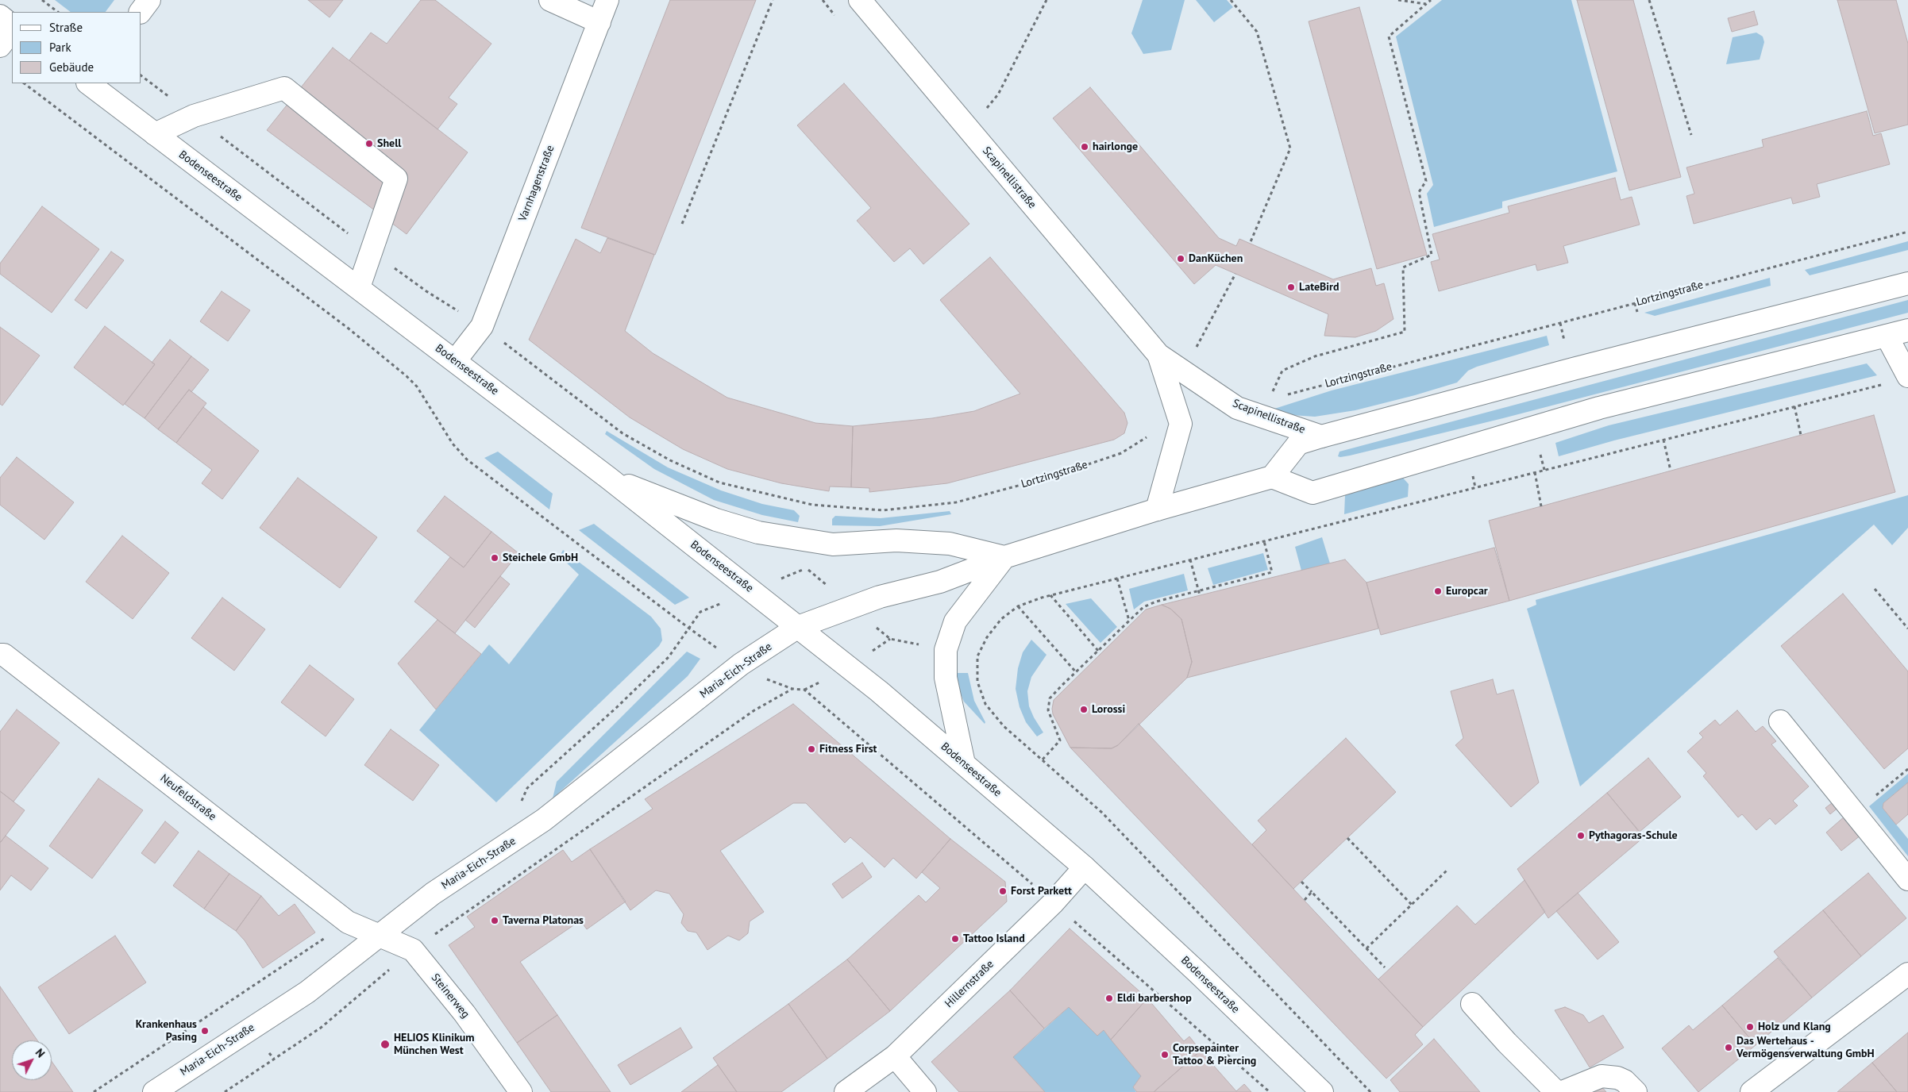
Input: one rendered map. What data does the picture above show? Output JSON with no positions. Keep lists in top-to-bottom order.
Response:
{
  "streets": {
    "main road": [
      "Bodenseestraße",
      "Scapinellistraße",
      "Varnhagenstraße",
      "Maria-Eich-Straße",
      "Neufeldstraße",
      "Hillernstraße",
      "Steinerweg"
    ],
    "path": ["Lortzingstraße"]
  },
  "crossings": [
    ["Bodenseestraße", "Varnhagenstraße"],
    ["Bodenseestraße", "Maria-Eich-Straße"],
    ["Bodenseestraße", "Hillernstraße"],
    ["Scapinellistraße", "Lortzingstraße"],
    ["Varnhagenstraße", "Lortzingstraße"],
    ["Maria-Eich-Straße", "Neufeldstraße"],
    ["Maria-Eich-Straße", "Steinerweg"],
    ["Neufeldstraße", "Steinerweg"]
  ],
  "places": [
    "Shell",
    "hairlonge",
    "DanKüchen",
    "LateBird",
    "Steichele GmbH",
    "Europcar",
    "Lorossi",
    "Fitness First",
    "Pythagoras-Schule",
    "Forst Parkett",
    "Taverna Platonas",
    "Tattoo Island",
    "Eldi barbershop",
    "Holz und Klang",
    "Krankenhaus Pasing",
    "HELIOS Klinikum München West",
    "Das Wertehaus - Vermögensverwaltung GmbH",
    "Corpsepainter Tattoo & Piercing"
  ],
  "legend": ["Straße", "Park", "Gebäude"],
  "north": "top right"
}
